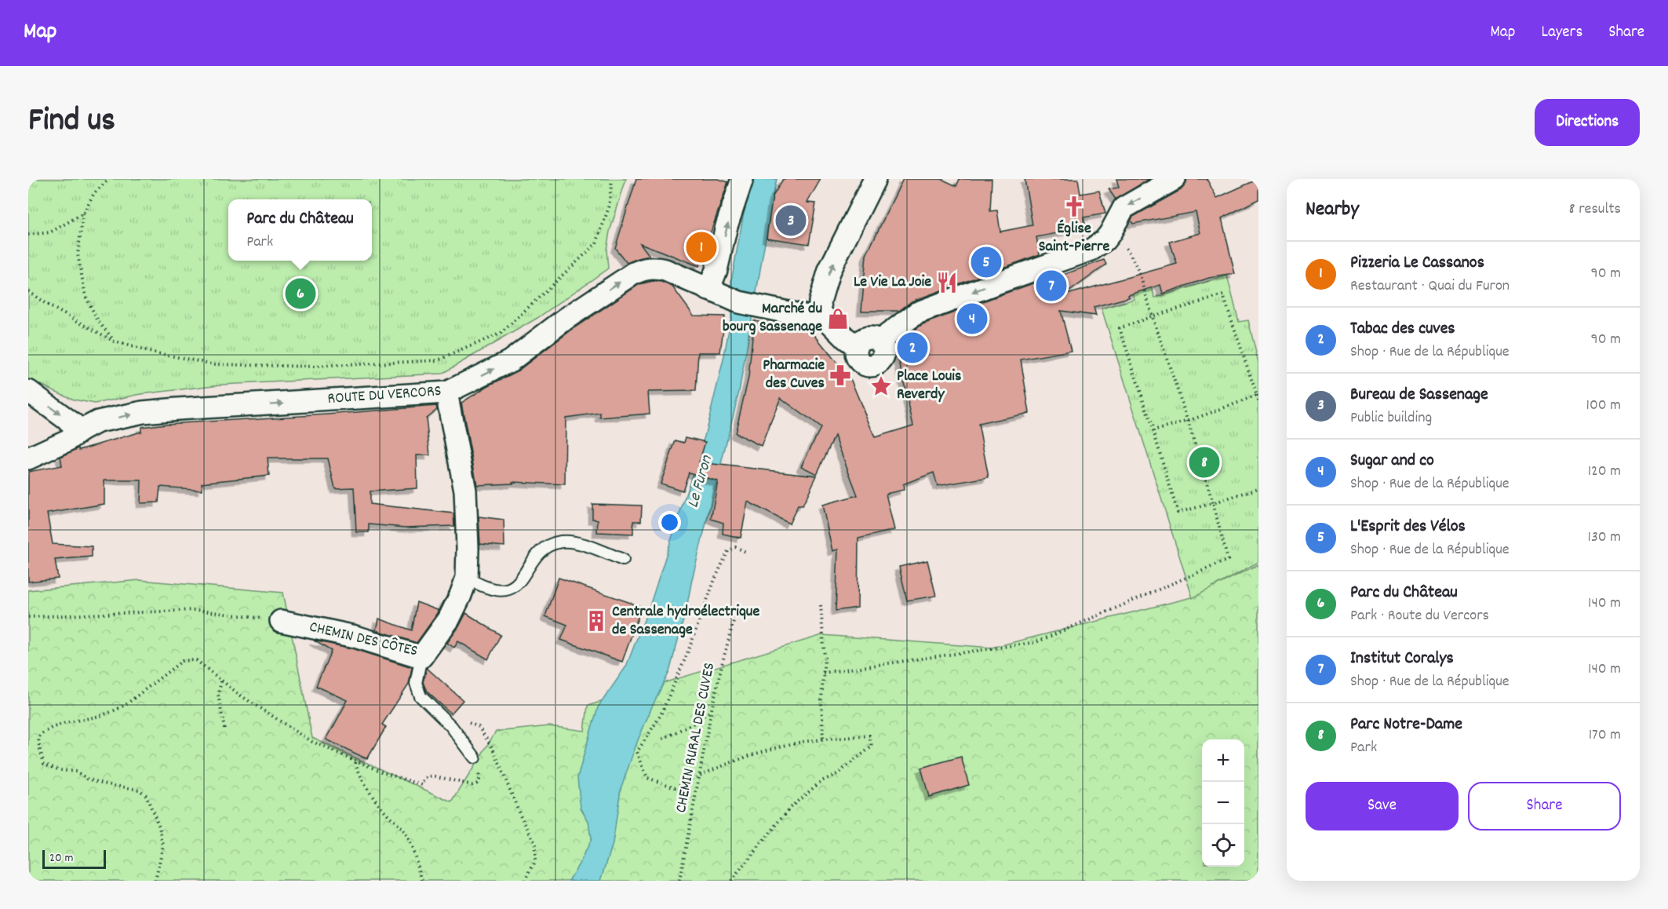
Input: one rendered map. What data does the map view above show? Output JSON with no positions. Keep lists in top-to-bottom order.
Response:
{
  "streets": {
    "street": ["ROUTE DU VERCORS", "CHEMIN DES CÔTES"],
    "path": ["CHEMIN RURAL DES CUVES"]
  },
  "crossings": [
    ["ROUTE DU VERCORS", "CHEMIN DES CÔTES"]
  ],
  "one_way": ["ROUTE DU VERCORS"],
  "water": ["Le Furon"],
  "places": {
    "church": ["Église Saint-Pierre"],
    "restaurant": ["Le Vie La Joie"],
    "shop": ["Marché du bourg Sassenage"],
    "pharmacy": ["Pharmacie des Cuves"],
    "place": ["Place Louis Reverdy"],
    "building": ["Centrale hydroélectrique de Sassenage"]
  },
  "scale_bar": "20 m",
  "page": {
    "header": "Map",
    "nav": ["Map", "Layers", "Share"],
    "title": "Find us",
    "buttons": [
      "Directions",
      ["Save", "Share"]
    ],
    "heading": ["Nearby", "8 results"],
    "popup": ["Parc du Château", "Park"],
    "pins": [
      "3",
      "1",
      "5",
      "7",
      "6",
      "4",
      "2",
      "8"
    ],
    "list": [
      {
        "mark": "1",
        "name": "Pizzeria Le Cassanos",
        "note": "Restaurant · Quai du Furon",
        "value": "90 m"
      },
      {
        "mark": "2",
        "name": "Tabac des cuves",
        "note": "Shop · Rue de la République",
        "value": "90 m"
      },
      {
        "mark": "3",
        "name": "Bureau de Sassenage",
        "note": "Public building",
        "value": "100 m"
      },
      {
        "mark": "4",
        "name": "Sugar and co",
        "note": "Shop · Rue de la République",
        "value": "120 m"
      },
      {
        "mark": "5",
        "name": "L'Esprit des Vélos",
        "note": "Shop · Rue de la République",
        "value": "130 m"
      },
      {
        "mark": "6",
        "name": "Parc du Château",
        "note": "Park · Route du Vercors",
        "value": "140 m"
      },
      {
        "mark": "7",
        "name": "Institut Coralys",
        "note": "Shop · Rue de la République",
        "value": "140 m"
      },
      {
        "mark": "8",
        "name": "Parc Notre-Dame",
        "note": "Park",
        "value": "170 m"
      }
    ],
    "map_buttons": ["+", "−"],
    "scale": "20 m"
  }
}
